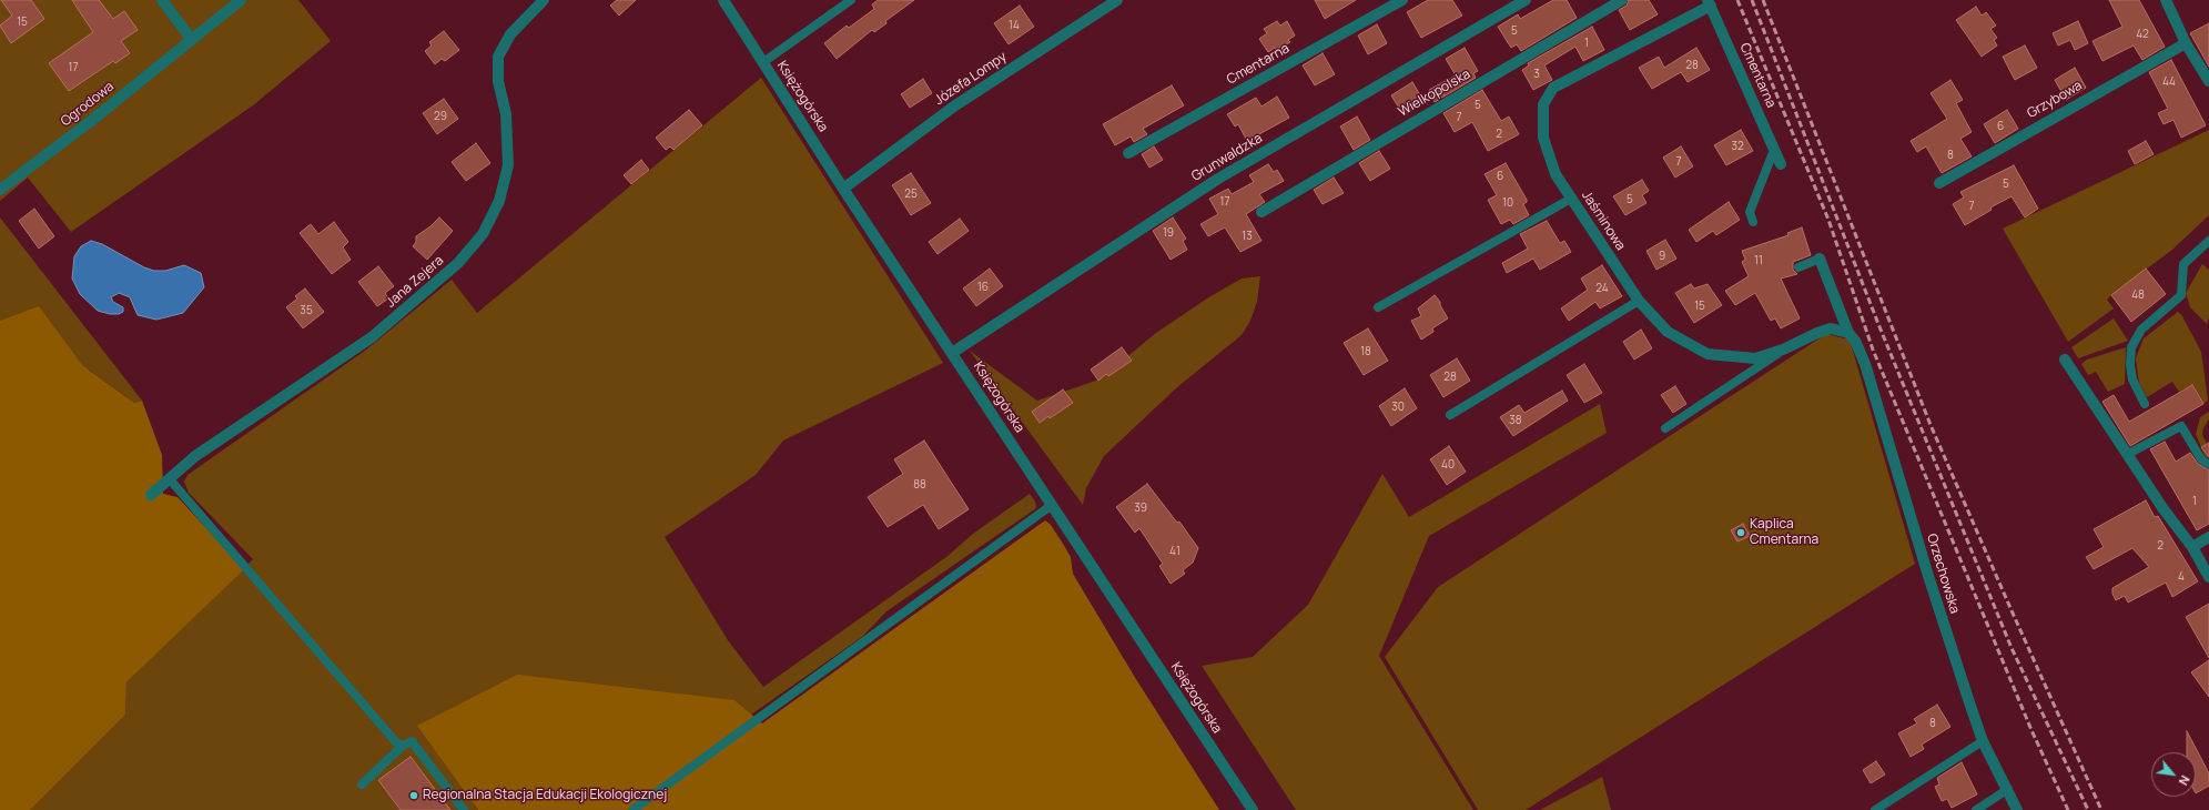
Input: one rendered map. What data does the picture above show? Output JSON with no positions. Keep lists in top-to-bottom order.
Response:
{
  "streets": {
    "street": [
      "Cmentarna",
      "Józefa Lompy",
      "Wielkopolska",
      "Księżogórska",
      "Grzybowa",
      "Ogrodowa",
      "Grunwaldzka",
      "Jaśminowa",
      "Jana Zejera",
      "Orzechowska"
    ]
  },
  "crossings": [
    ["Cmentarna", "Jaśminowa"],
    ["Józefa Lompy", "Księżogórska"],
    ["Księżogórska", "Grunwaldzka"],
    ["Jaśminowa", "Orzechowska"]
  ],
  "places": ["Kaplica Cmentarna", "Regionalna Stacja Edukacji Ekologicznej"],
  "house_numbers": [
    "15",
    "14",
    "5",
    "42",
    "1",
    "28",
    "17",
    "3",
    "44",
    "5",
    "29",
    "7",
    "6",
    "2",
    "32",
    "8",
    "7",
    "6",
    "5",
    "25",
    "5",
    "17",
    "10",
    "7",
    "19",
    "13",
    "9",
    "11",
    "16",
    "24",
    "48",
    "15",
    "35",
    "18",
    "28",
    "30",
    "38",
    "40",
    "88",
    "1",
    "39",
    "2",
    "41",
    "4",
    "8"
  ],
  "north": "bottom right"
}
